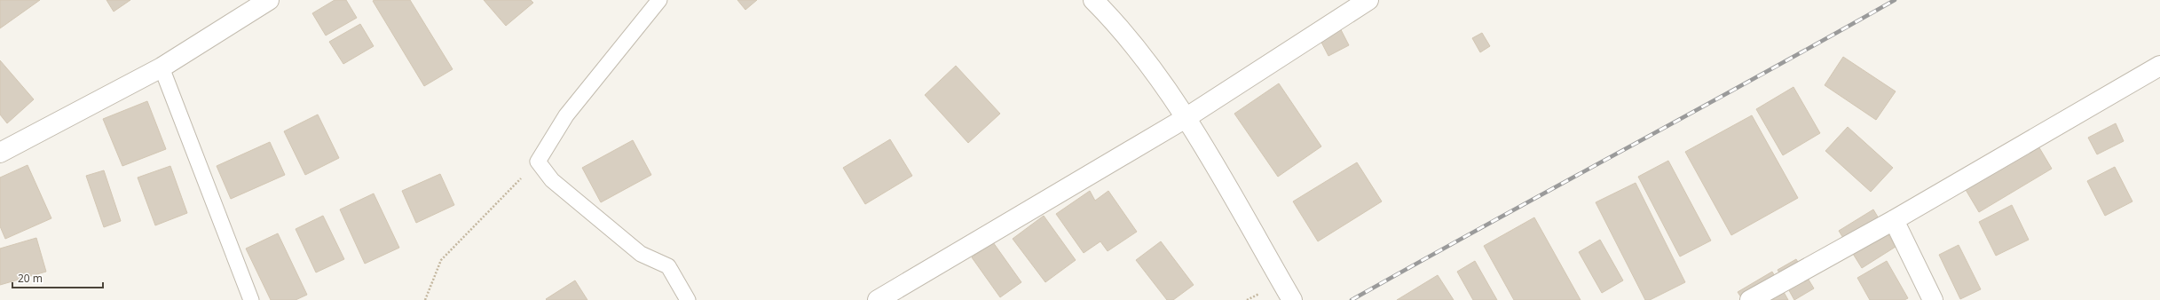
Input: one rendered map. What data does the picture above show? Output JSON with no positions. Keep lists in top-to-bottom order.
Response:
{
  "scale_bar": "20 m"
}
